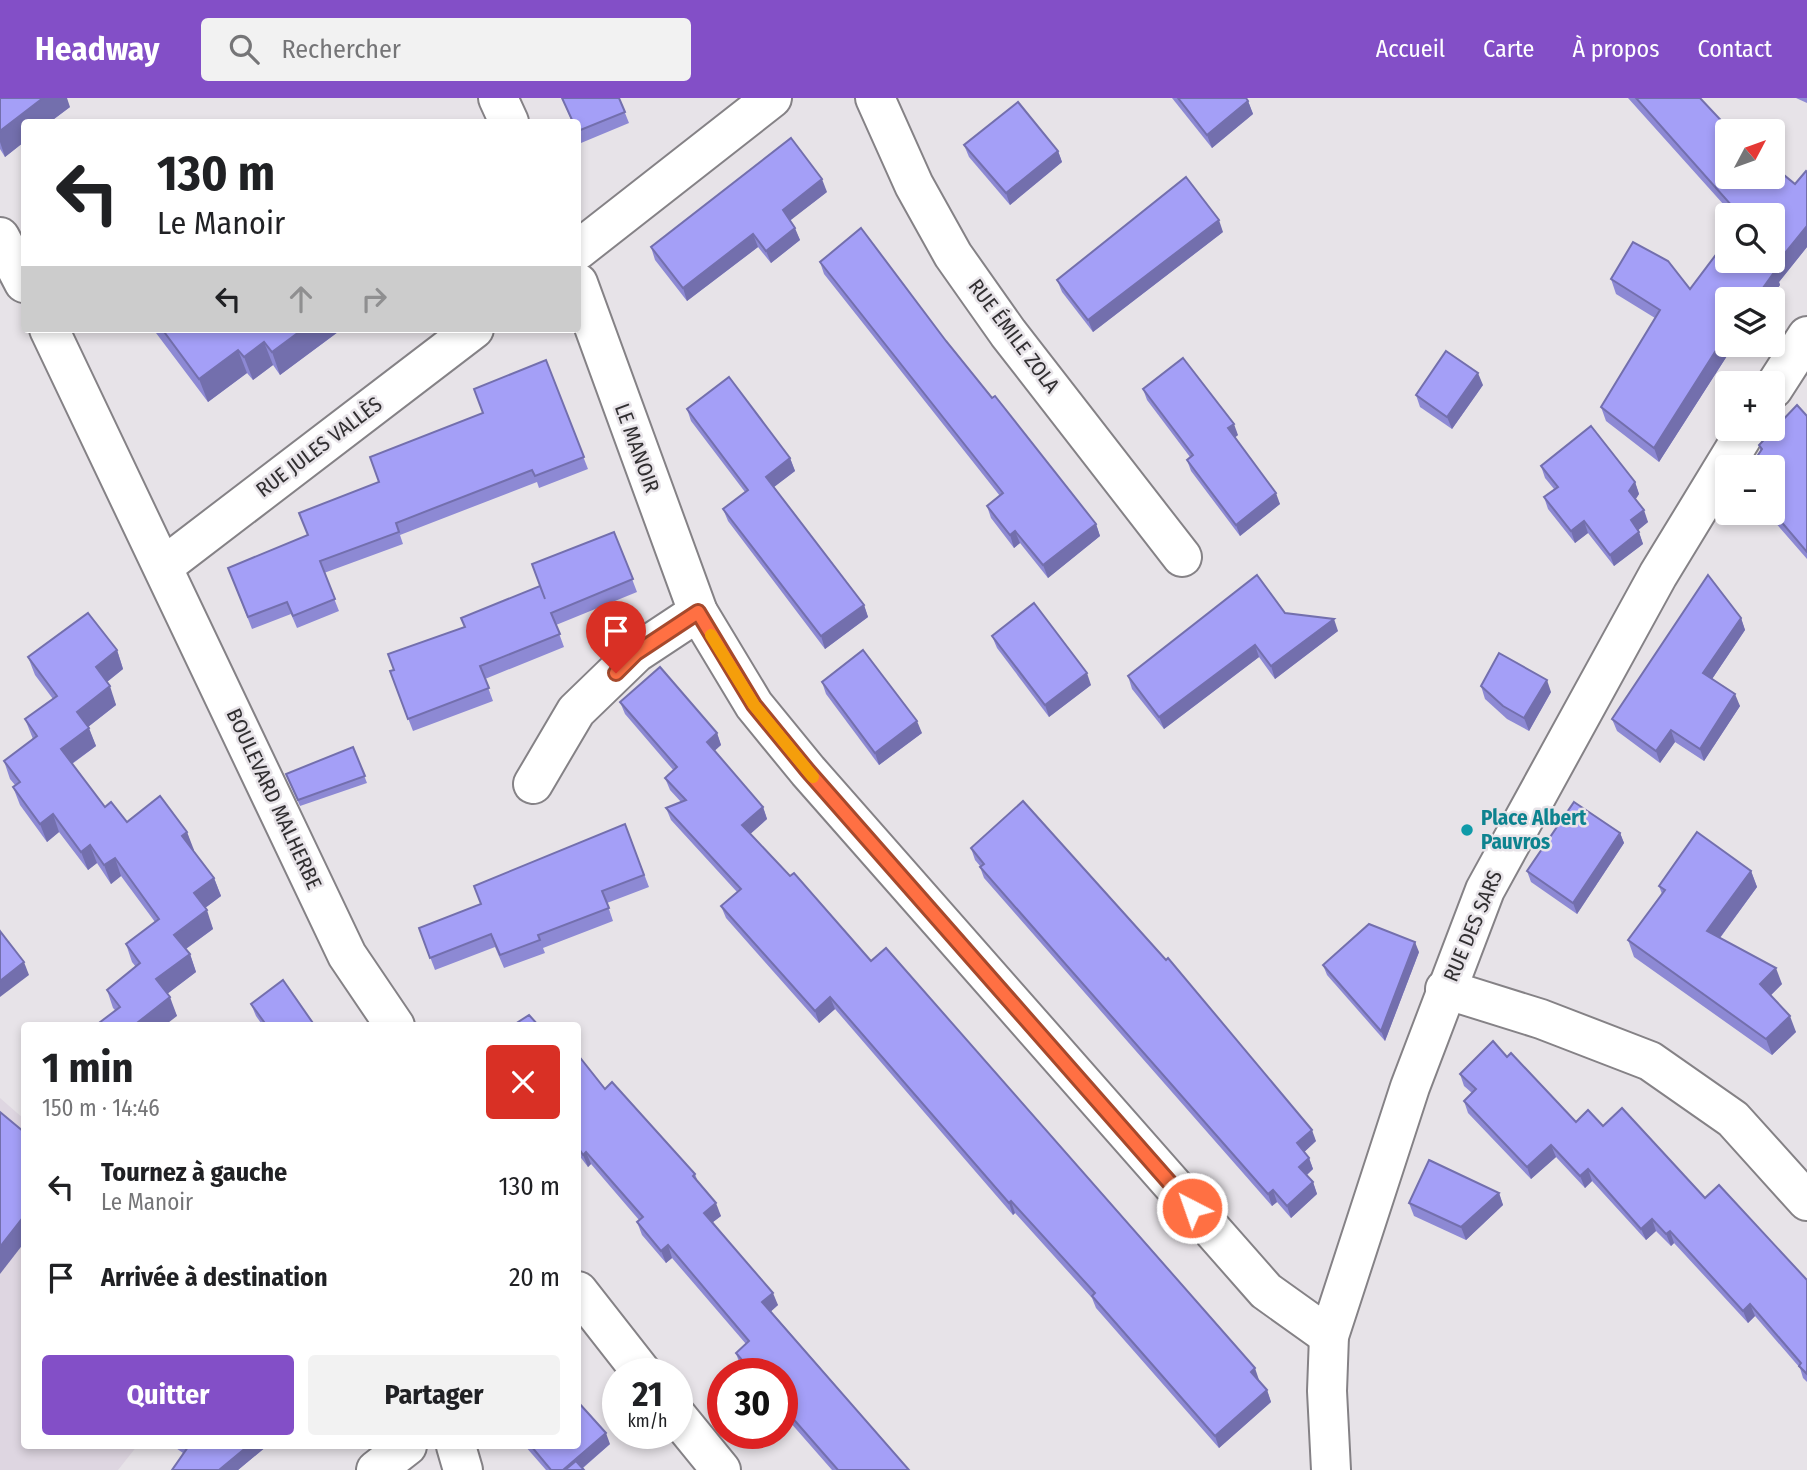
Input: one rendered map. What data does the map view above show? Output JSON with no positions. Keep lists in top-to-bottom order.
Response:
{
  "streets": {
    "street": [
      "RUE ÉMILE ZOLA",
      "RUE JULES VALLÈS",
      "LE MANOIR",
      "BOULEVARD MALHERBE",
      "RUE DES SARS"
    ]
  },
  "crossings": [
    ["RUE JULES VALLÈS", "BOULEVARD MALHERBE"],
    ["LE MANOIR", "RUE DES SARS"]
  ],
  "places": ["Place Albert Pauvros"],
  "north": "top right",
  "page": {
    "header": "Headway",
    "search": "Rechercher",
    "nav": [
      "Accueil",
      "Carte",
      "À propos",
      "Contact"
    ],
    "map_buttons": ["+", "−"],
    "turn": ["130 m", "Le Manoir"],
    "heading": ["1 min", "150 m · 14:46"],
    "list": [
      {
        "name": "Tournez à gauche",
        "note": "Le Manoir",
        "value": "130 m"
      },
      {
        "name": "Arrivée à destination",
        "value": "20 m"
      }
    ],
    "buttons": ["Quitter", "Partager"],
    "speed": "21 km/h",
    "limit": "30"
  }
}
